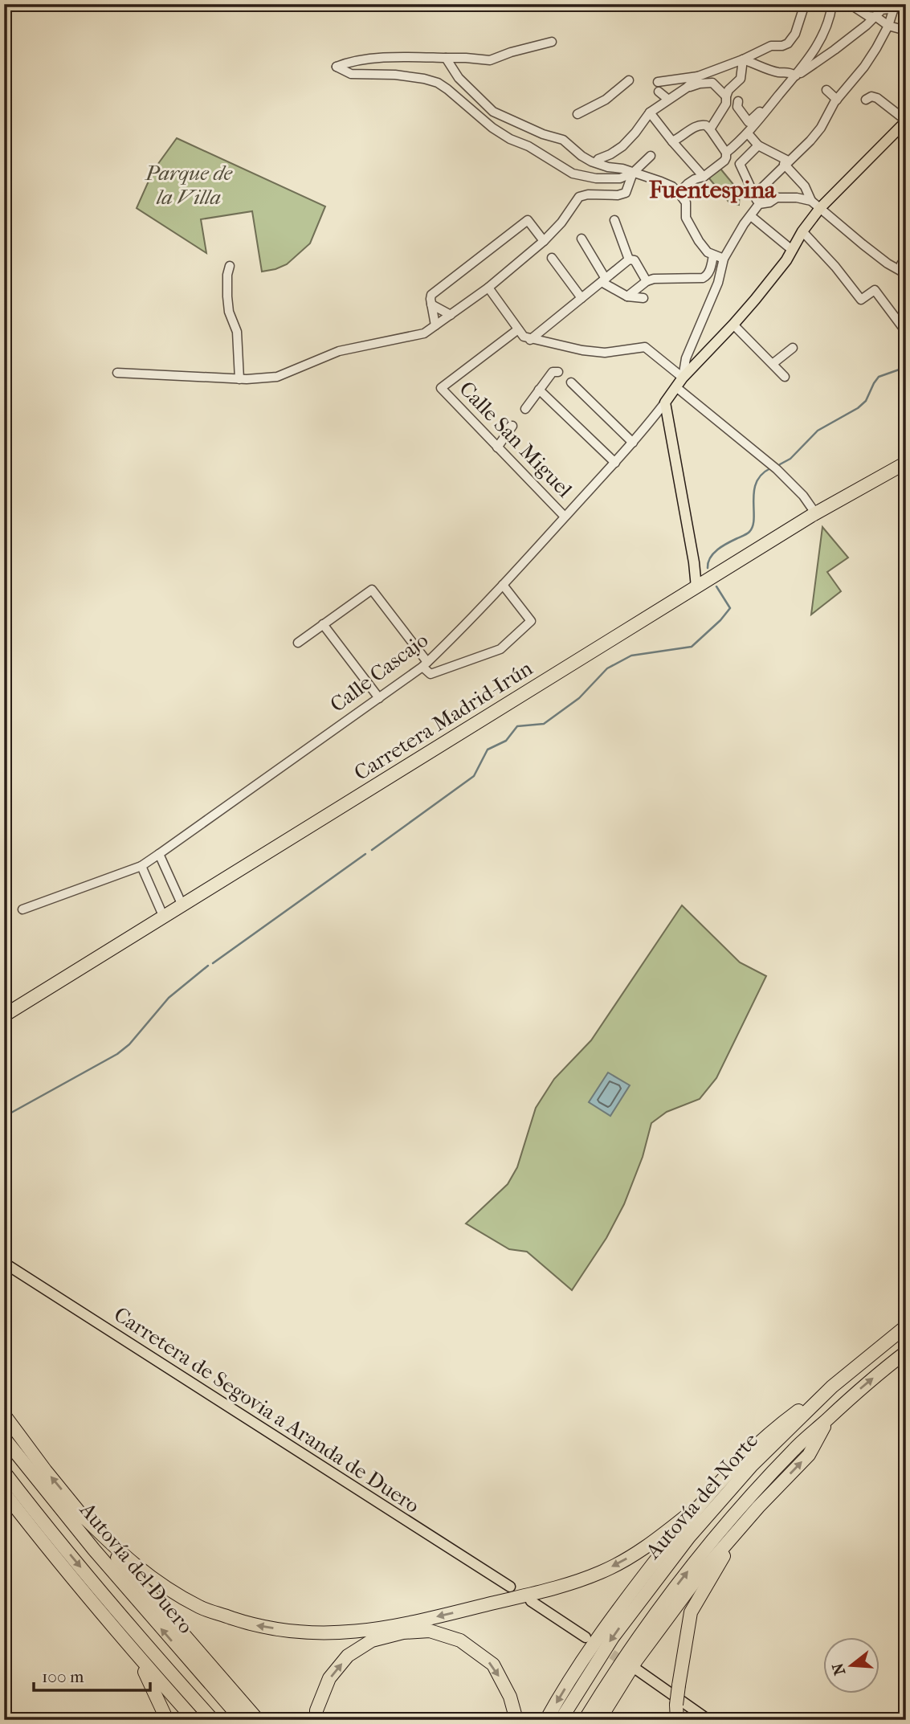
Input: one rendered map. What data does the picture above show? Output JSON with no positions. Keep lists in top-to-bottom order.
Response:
{
  "streets": {
    "highway": ["Carretera Madrid-Irún", "Autovía del Norte", "Autovía del Duero"],
    "main road": ["Calle Cascajo", "Carretera de Segovia a Aranda de Duero"],
    "street": ["Calle San Miguel"]
  },
  "crossings": [
    ["Calle San Miguel", "Calle Cascajo"]
  ],
  "districts": ["Fuentespina"],
  "parks": ["Parque de la Villa"],
  "scale_bar": "100 m",
  "north": "left"
}
